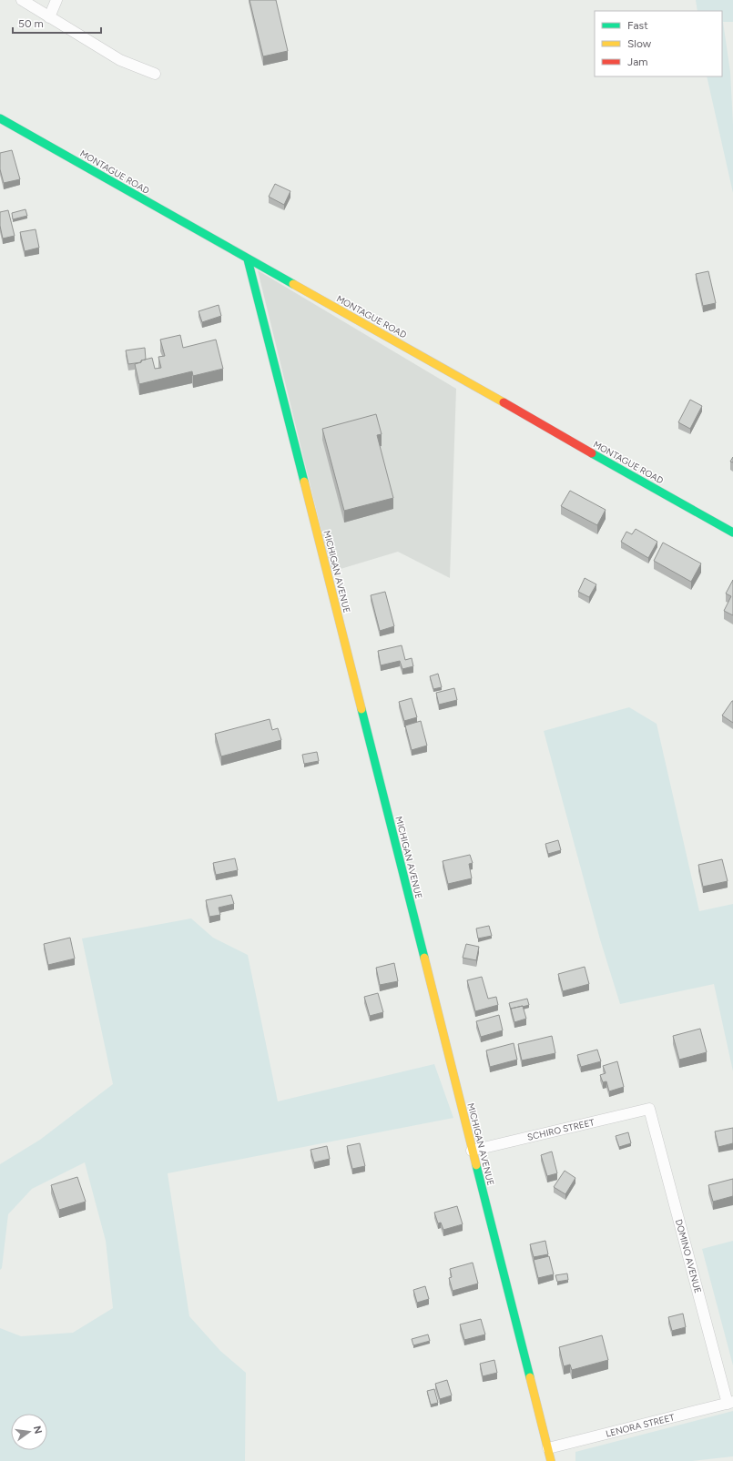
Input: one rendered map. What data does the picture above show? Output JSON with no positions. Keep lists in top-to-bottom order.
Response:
{
  "streets": {
    "main road": ["MONTAGUE ROAD", "MICHIGAN AVENUE"],
    "street": ["SCHIRO STREET", "DOMINO AVENUE", "LENORA STREET"]
  },
  "crossings": [
    ["MONTAGUE ROAD", "MICHIGAN AVENUE"],
    ["MICHIGAN AVENUE", "SCHIRO STREET"],
    ["MICHIGAN AVENUE", "LENORA STREET"],
    ["SCHIRO STREET", "DOMINO AVENUE"],
    ["DOMINO AVENUE", "LENORA STREET"]
  ],
  "legend": ["Fast", "Slow", "Jam"],
  "scale_bar": "50 m",
  "north": "right"
}
